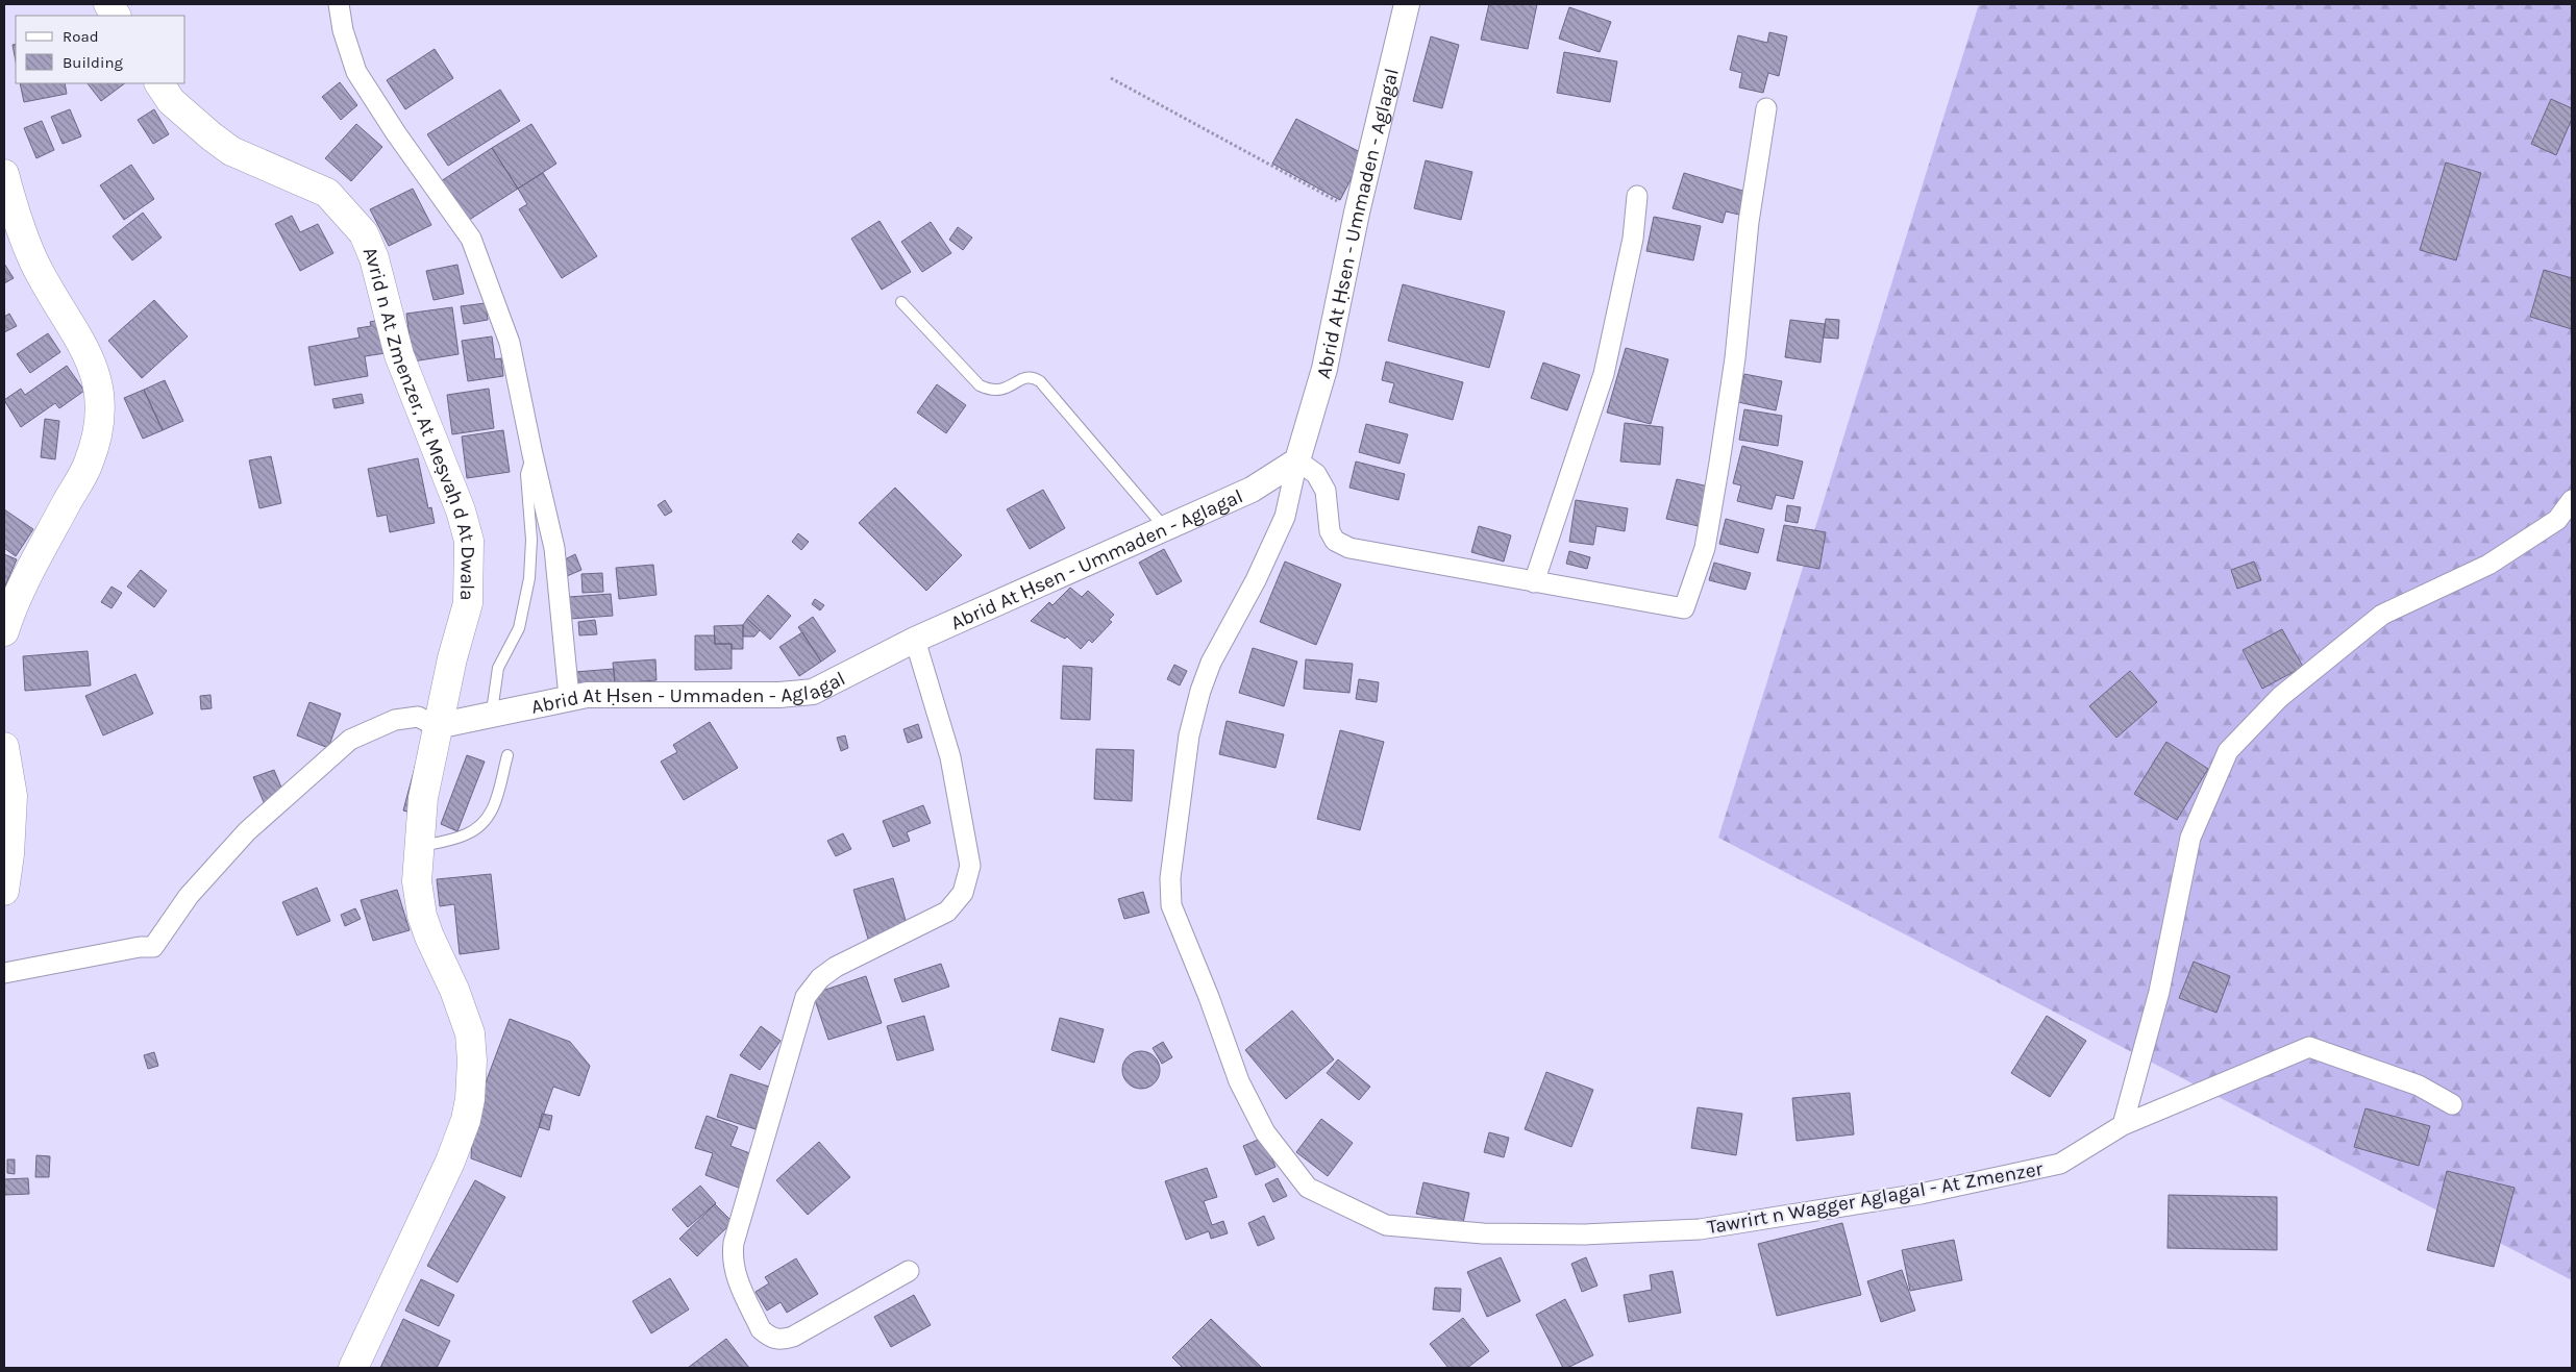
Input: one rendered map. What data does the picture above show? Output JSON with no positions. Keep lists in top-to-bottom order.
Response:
{
  "streets": {
    "main road": ["Avrid n At Zmenzer, At Meṣvaḥ d At Dwala"],
    "street": ["Abrid At Ḥsen - Ummaden - Aglagal", "Tawrirt n Wagger Aglagal - At Zmenzer"]
  },
  "crossings": [
    ["Abrid At Ḥsen - Ummaden - Aglagal", "Avrid n At Zmenzer, At Meṣvaḥ d At Dwala"],
    ["Abrid At Ḥsen - Ummaden - Aglagal", "Tawrirt n Wagger Aglagal - At Zmenzer"]
  ],
  "legend": ["Road", "Building"]
}
